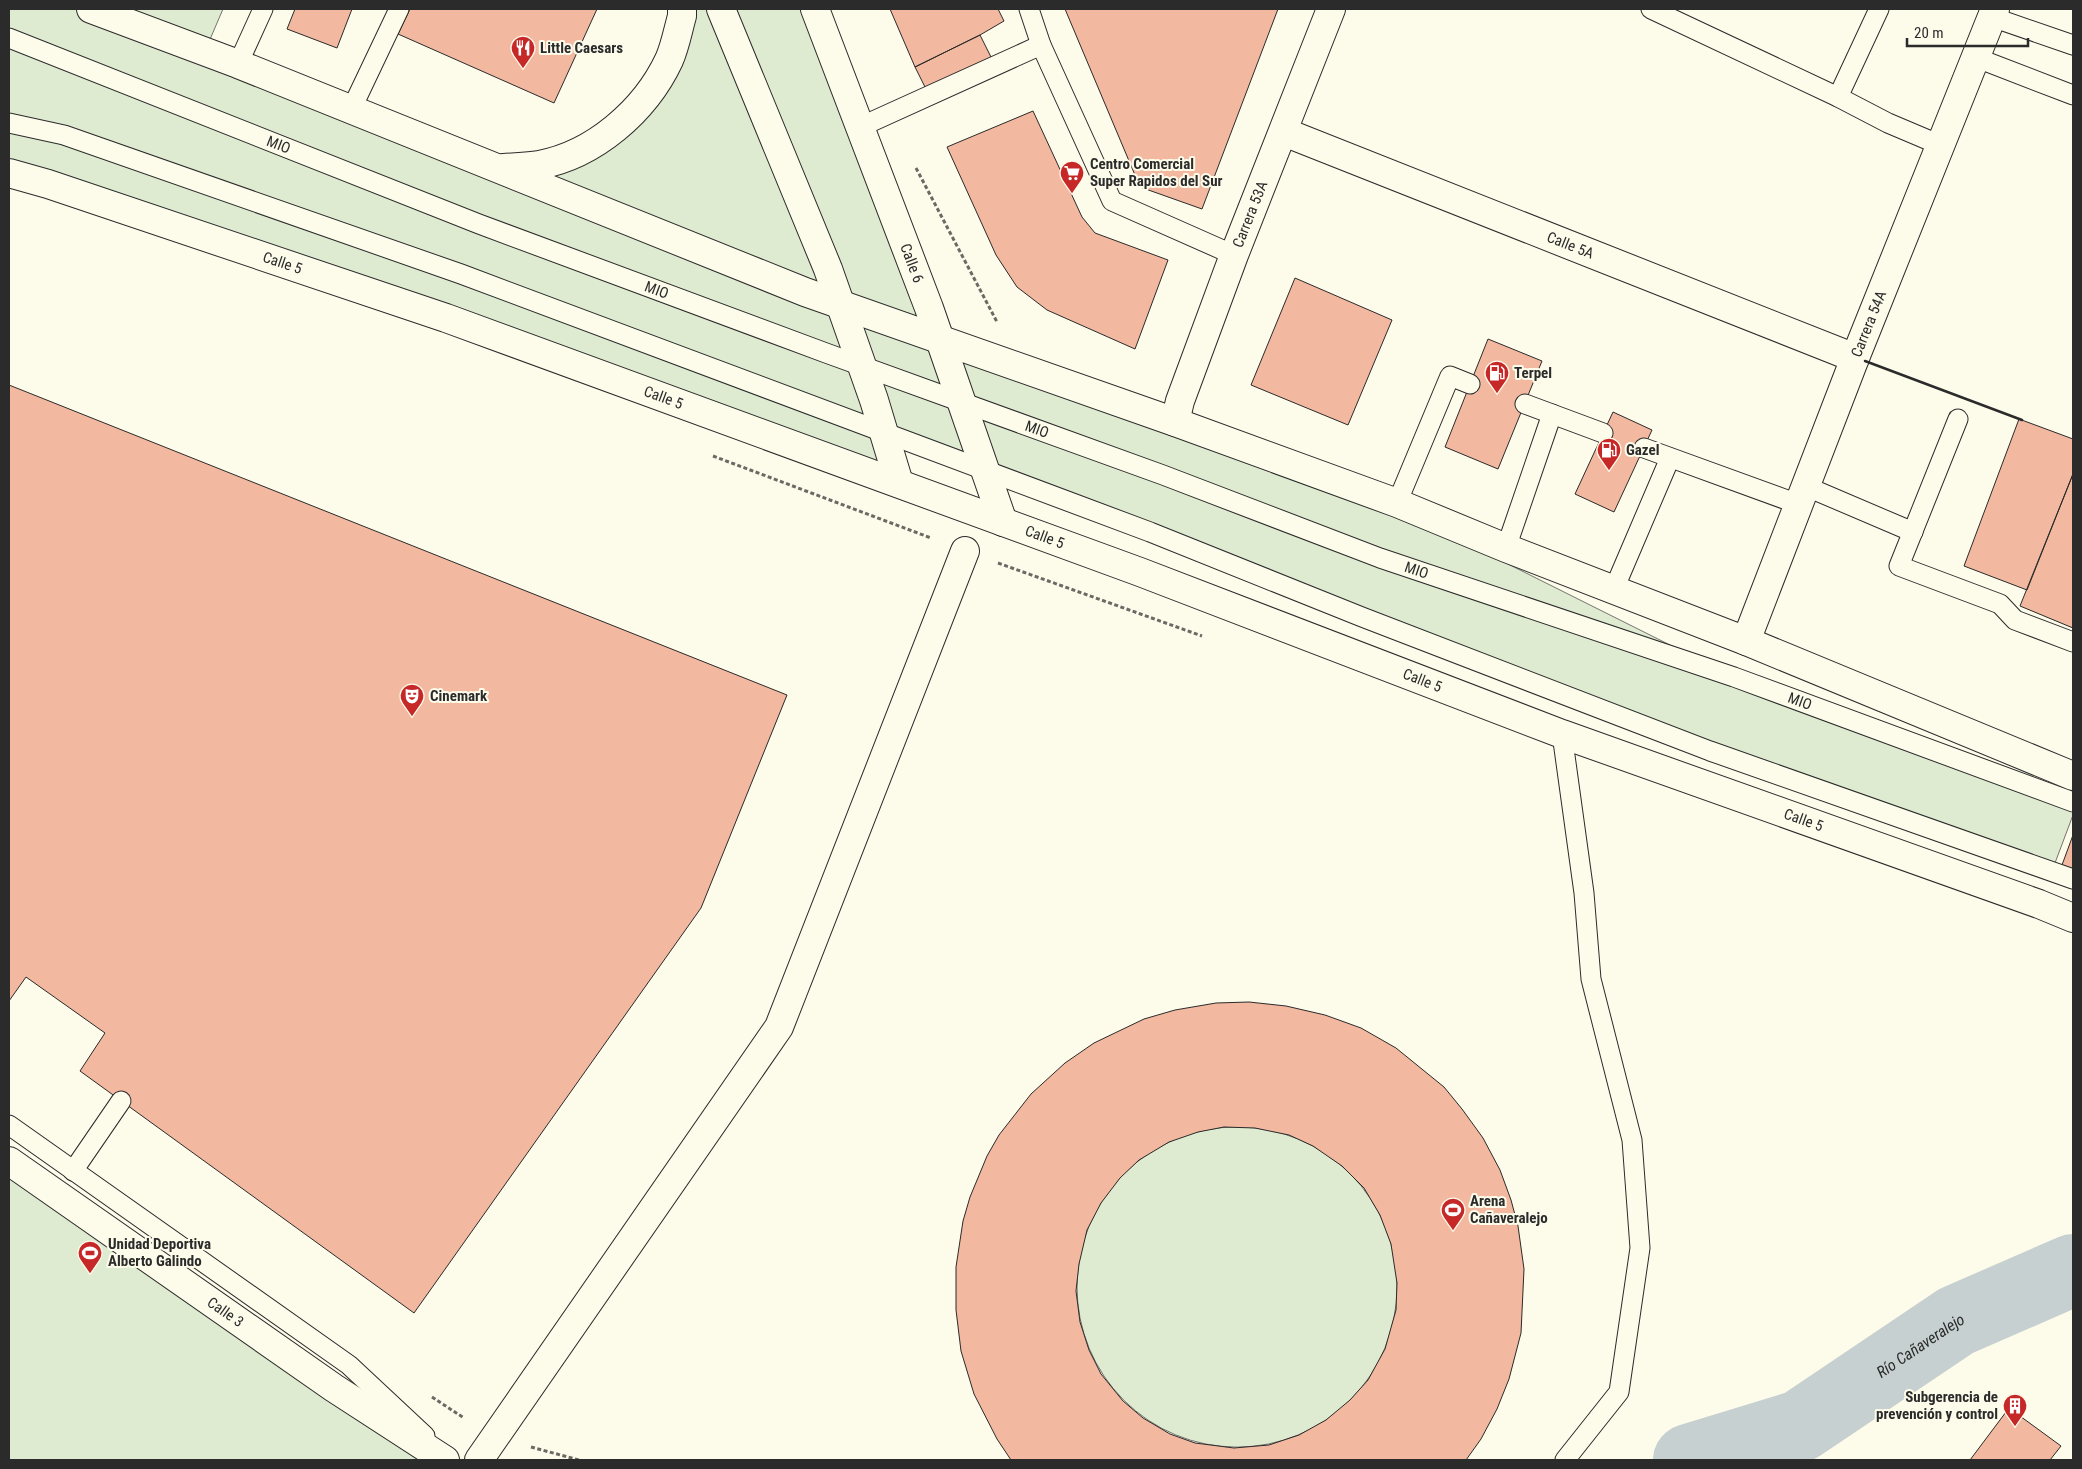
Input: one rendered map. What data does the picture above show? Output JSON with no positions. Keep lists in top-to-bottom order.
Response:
{
  "streets": {
    "main road": [
      "Carrera 53A",
      "Calle 5A",
      "Calle 5",
      "Calle 6",
      "Carrera 54A",
      "Calle 3"
    ],
    "lane": ["MIO"]
  },
  "crossings": [
    ["MIO", "Calle 6"],
    ["Carrera 53A", "Calle 5A"],
    ["Calle 5A", "Carrera 54A"],
    ["Calle 5", "Calle 6"]
  ],
  "water": ["Río Cañaveralejo"],
  "places": {
    "restaurant": ["Little Caesars"],
    "supermarket": ["Centro Comercial Super Rapidos del Sur"],
    "fuel station": ["Terpel", "Gazel"],
    "theatre": ["Cinemark"],
    "sports": ["Arena Cañaveralejo", "Unidad Deportiva Alberto Galindo"],
    "building": ["Subgerencia de prevención y control"]
  },
  "scale_bar": "20 m"
}
